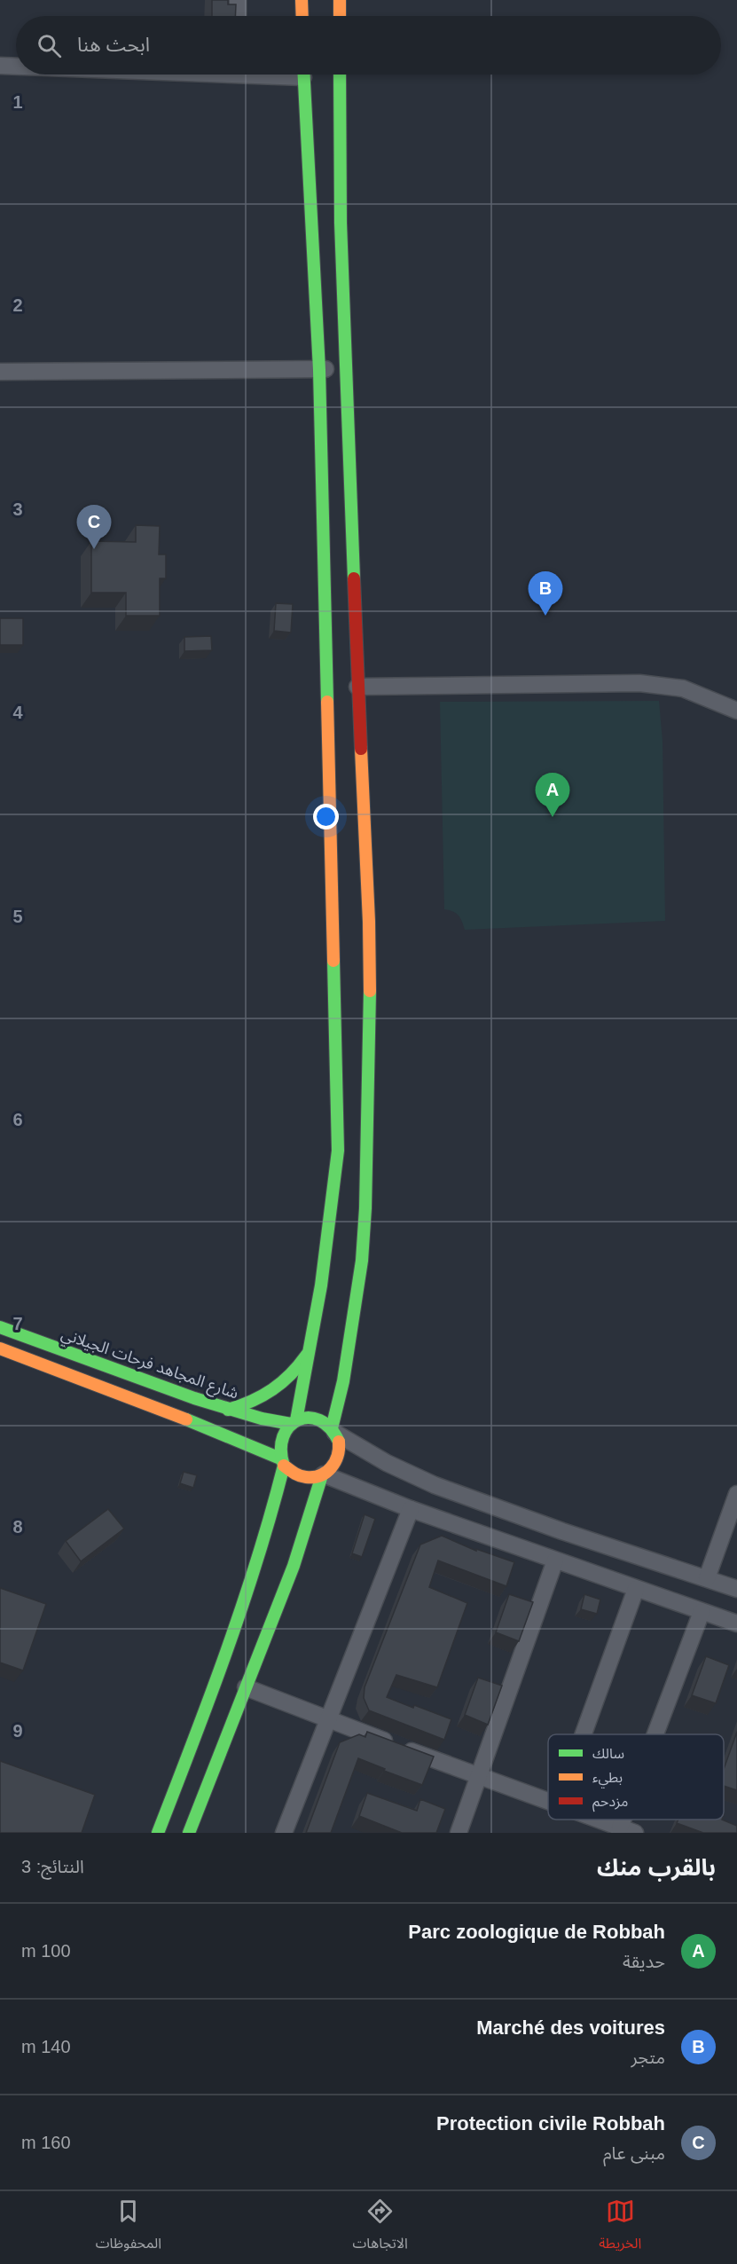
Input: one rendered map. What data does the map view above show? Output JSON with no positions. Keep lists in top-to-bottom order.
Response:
{
  "streets": {
    "main road": ["شارع المجاهد فرحات الجيلاني"]
  },
  "legend": ["سالك", "بطيء", "مزدحم"],
  "page": {
    "search": "ابحث هنا",
    "pins": ["C", "B", "A"],
    "heading": ["بالقرب منك", "النتائج: 3"],
    "list": [
      {
        "mark": "A",
        "name": "Parc zoologique de Robbah",
        "note": "حديقة",
        "value": "100 m"
      },
      {
        "mark": "B",
        "name": "Marché des voitures",
        "note": "متجر",
        "value": "140 m"
      },
      {
        "mark": "C",
        "name": "Protection civile Robbah",
        "note": "مبنى عام",
        "value": "160 m"
      }
    ],
    "nav": ["الخريطة", "الاتجاهات", "المحفوظات"]
  },
  "grid": {
    "rows": [
      "1",
      "2",
      "3",
      "4",
      "5",
      "6",
      "7",
      "8",
      "9"
    ]
  }
}
